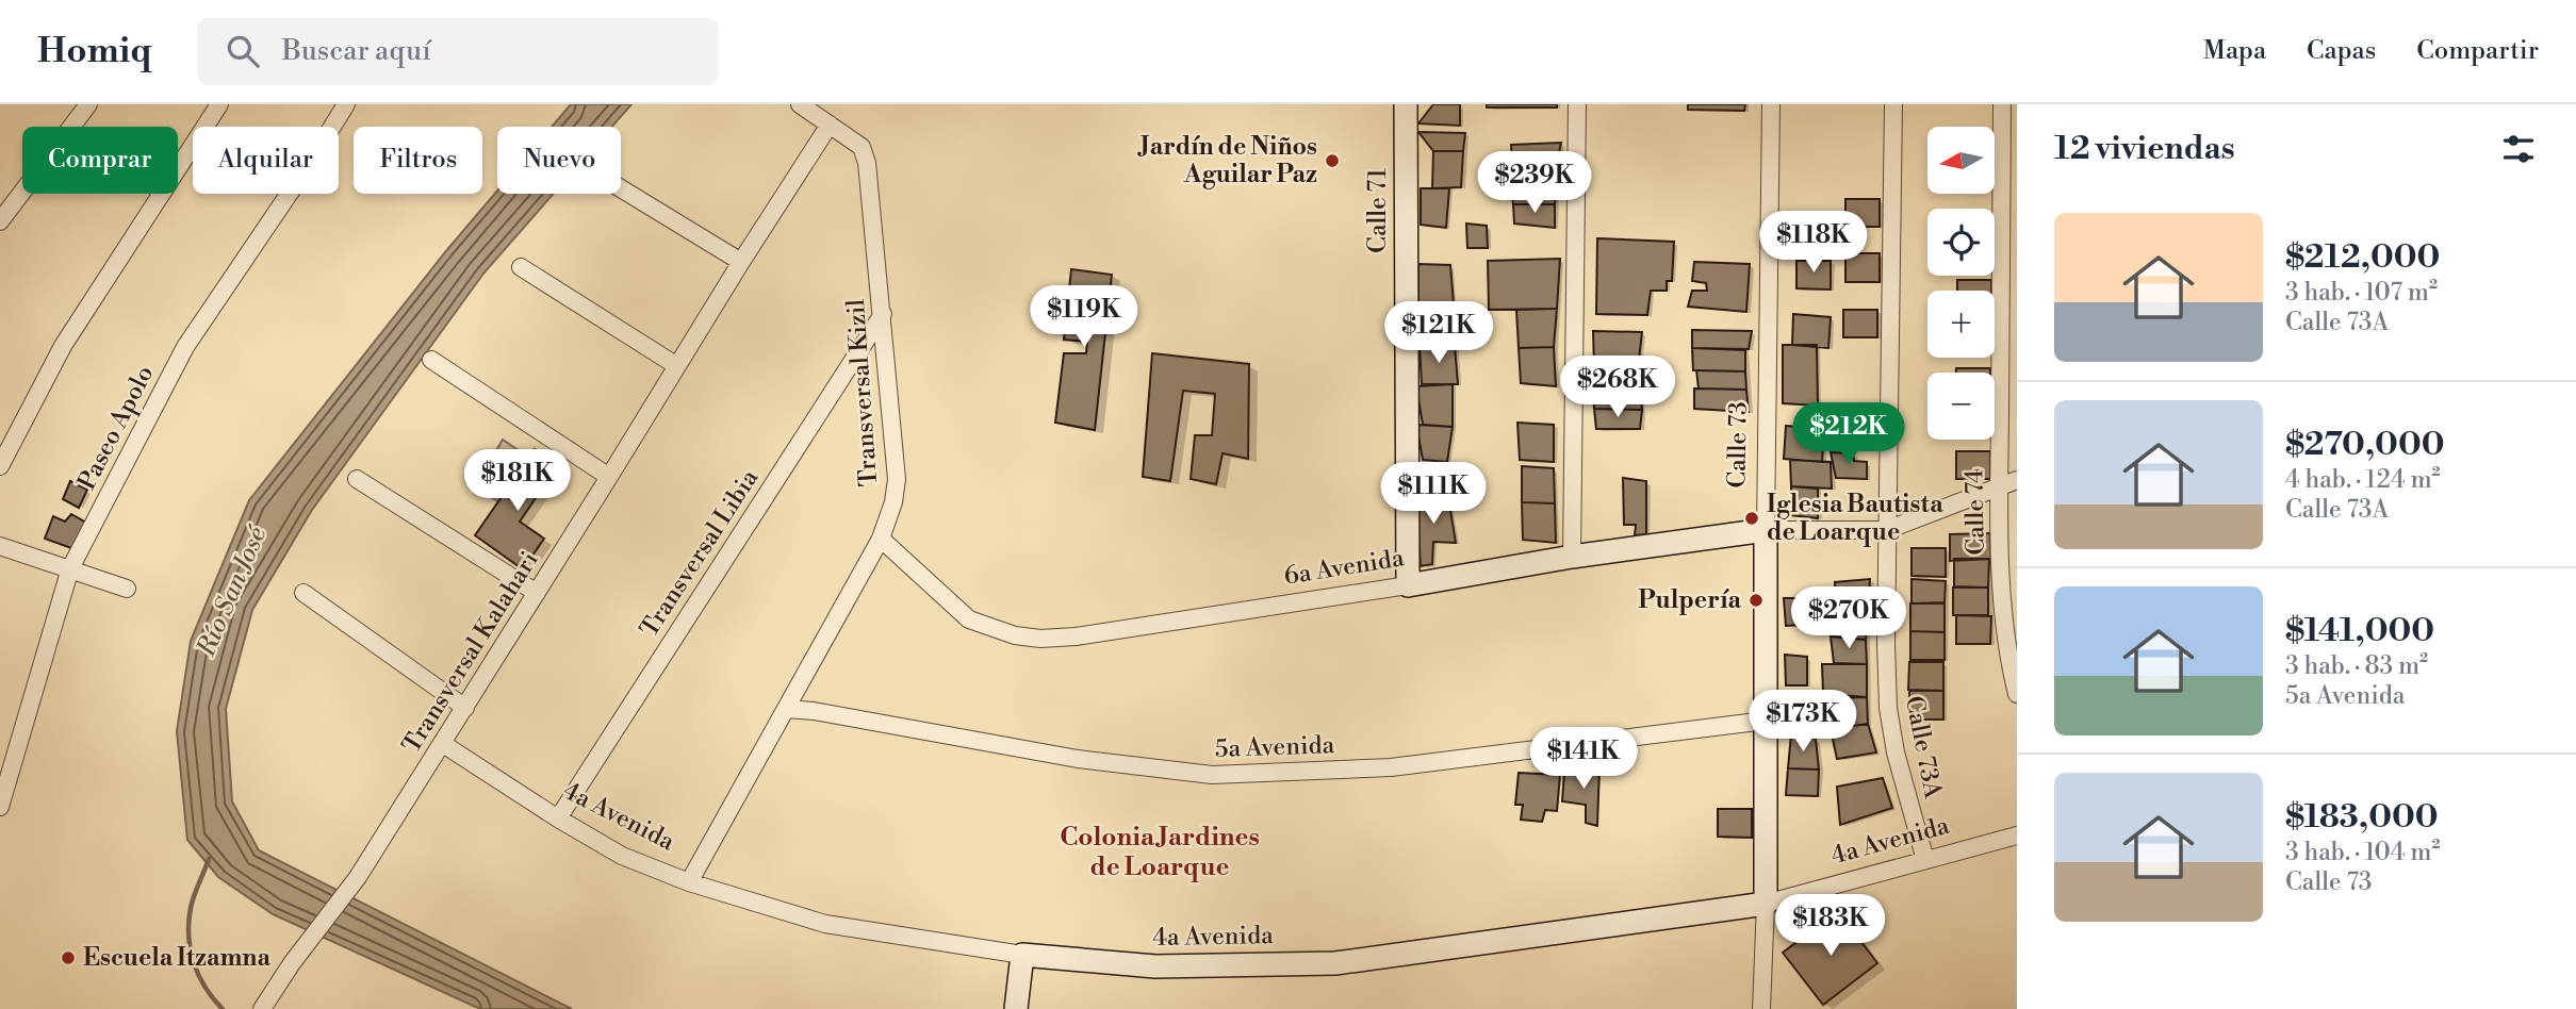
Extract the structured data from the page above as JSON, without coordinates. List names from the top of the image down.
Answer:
{
  "streets": {
    "street": [
      "Calle 71",
      "Transversal Kizil",
      "Paseo Apolo",
      "Calle 73",
      "Calle 74",
      "Transversal Libia",
      "6a Avenida",
      "Transversal Kalahari",
      "5a Avenida",
      "Calle 73A",
      "4a Avenida"
    ]
  },
  "crossings": [
    ["Calle 71", "6a Avenida"],
    ["Transversal Kizil", "Transversal Libia"],
    ["Transversal Kizil", "6a Avenida"],
    ["Transversal Kizil", "Transversal Kalahari"],
    ["Transversal Kizil", "5a Avenida"],
    ["Transversal Kizil", "4a Avenida"],
    ["Calle 73", "6a Avenida"],
    ["Calle 73", "5a Avenida"],
    ["Calle 73", "4a Avenida"],
    ["Calle 74", "6a Avenida"],
    ["Transversal Libia", "4a Avenida"],
    ["6a Avenida", "Calle 73A"],
    ["Transversal Kalahari", "4a Avenida"],
    ["Calle 73A", "4a Avenida"]
  ],
  "districts": ["Colonia Jardines de Loarque"],
  "water": ["Río San José"],
  "places": [
    "Jardín de Niños Aguilar Paz",
    "Iglesia Bautista de Loarque",
    "Pulpería",
    "Escuela Itzamna"
  ],
  "north": "left",
  "page": {
    "header": "Homiq",
    "search": "Buscar aquí",
    "nav": ["Mapa", "Capas", "Compartir"],
    "heading": "12 viviendas",
    "map_buttons": ["+", "−"],
    "chip": [
      "Comprar",
      "Alquilar",
      "Filtros",
      "Nuevo"
    ],
    "price": [
      "$239K",
      "$118K",
      "$119K",
      "$121K",
      "$268K",
      "$212K",
      "$181K",
      "$111K",
      "$270K",
      "$173K",
      "$141K",
      "$183K"
    ],
    "list": [
      {
        "name": "$212,000",
        "note": "3 hab. · 107 m² · Calle 73A"
      },
      {
        "name": "$270,000",
        "note": "4 hab. · 124 m² · Calle 73A"
      },
      {
        "name": "$141,000",
        "note": "3 hab. · 83 m² · 5a Avenida"
      },
      {
        "name": "$183,000",
        "note": "3 hab. · 104 m² · Calle 73"
      }
    ]
  }
}
